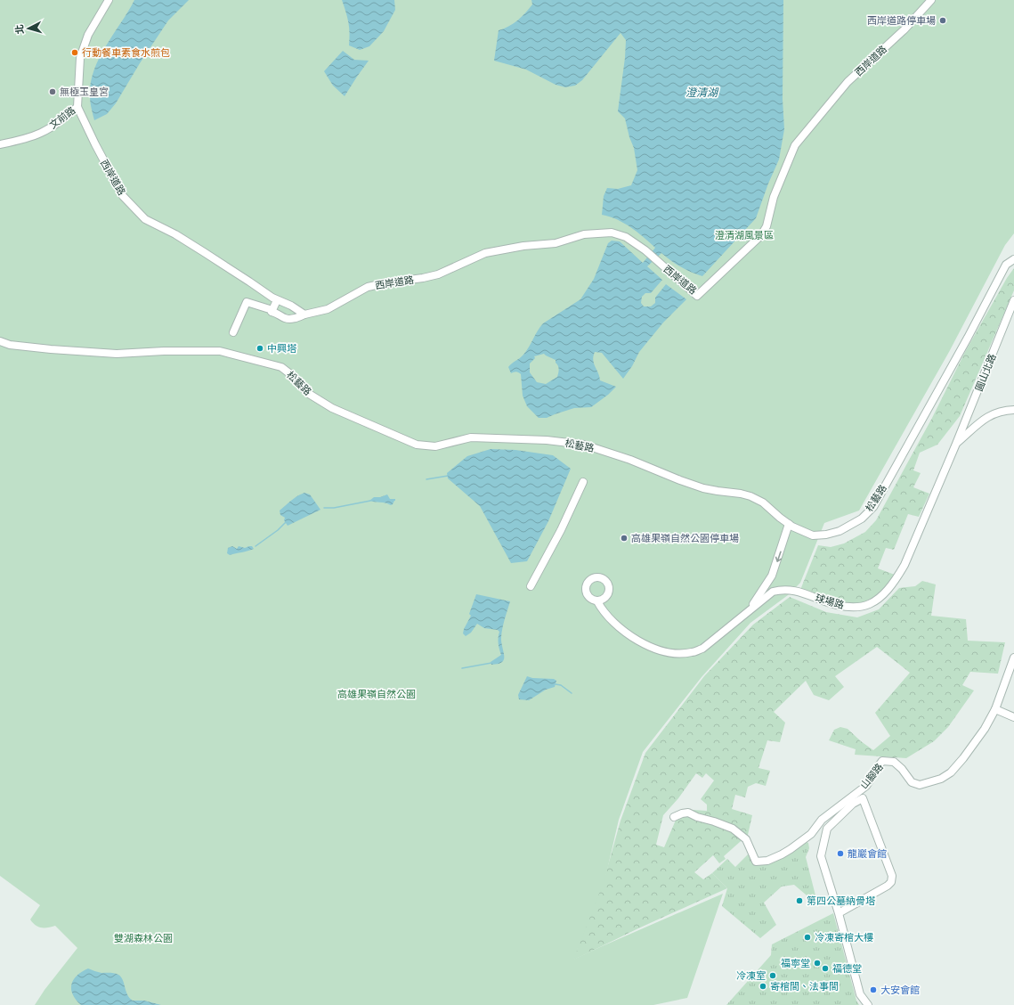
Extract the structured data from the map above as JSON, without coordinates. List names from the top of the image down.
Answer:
{
  "streets": {
    "street": [
      "西岸道路",
      "文前路",
      "圓山北路",
      "松藝路",
      "球場路",
      "山腳路"
    ]
  },
  "crossings": [
    ["西岸道路", "文前路"],
    ["圓山北路", "球場路"]
  ],
  "water": ["澄清湖"],
  "parks": ["澄清湖風景區", "高雄果嶺自然公園", "雙湖森林公園"],
  "places": [
    "西岸道路停車場",
    "行動餐車素食水煎包",
    "無極玉皇宮",
    "中興塔",
    "高雄果嶺自然公園停車場",
    "龍巖會館",
    "第四公墓納骨塔",
    "冷凍寄棺大樓",
    "福寧堂",
    "福德堂",
    "冷凍室",
    "寄棺間、法事間",
    "大安會館"
  ],
  "north": "left"
}
